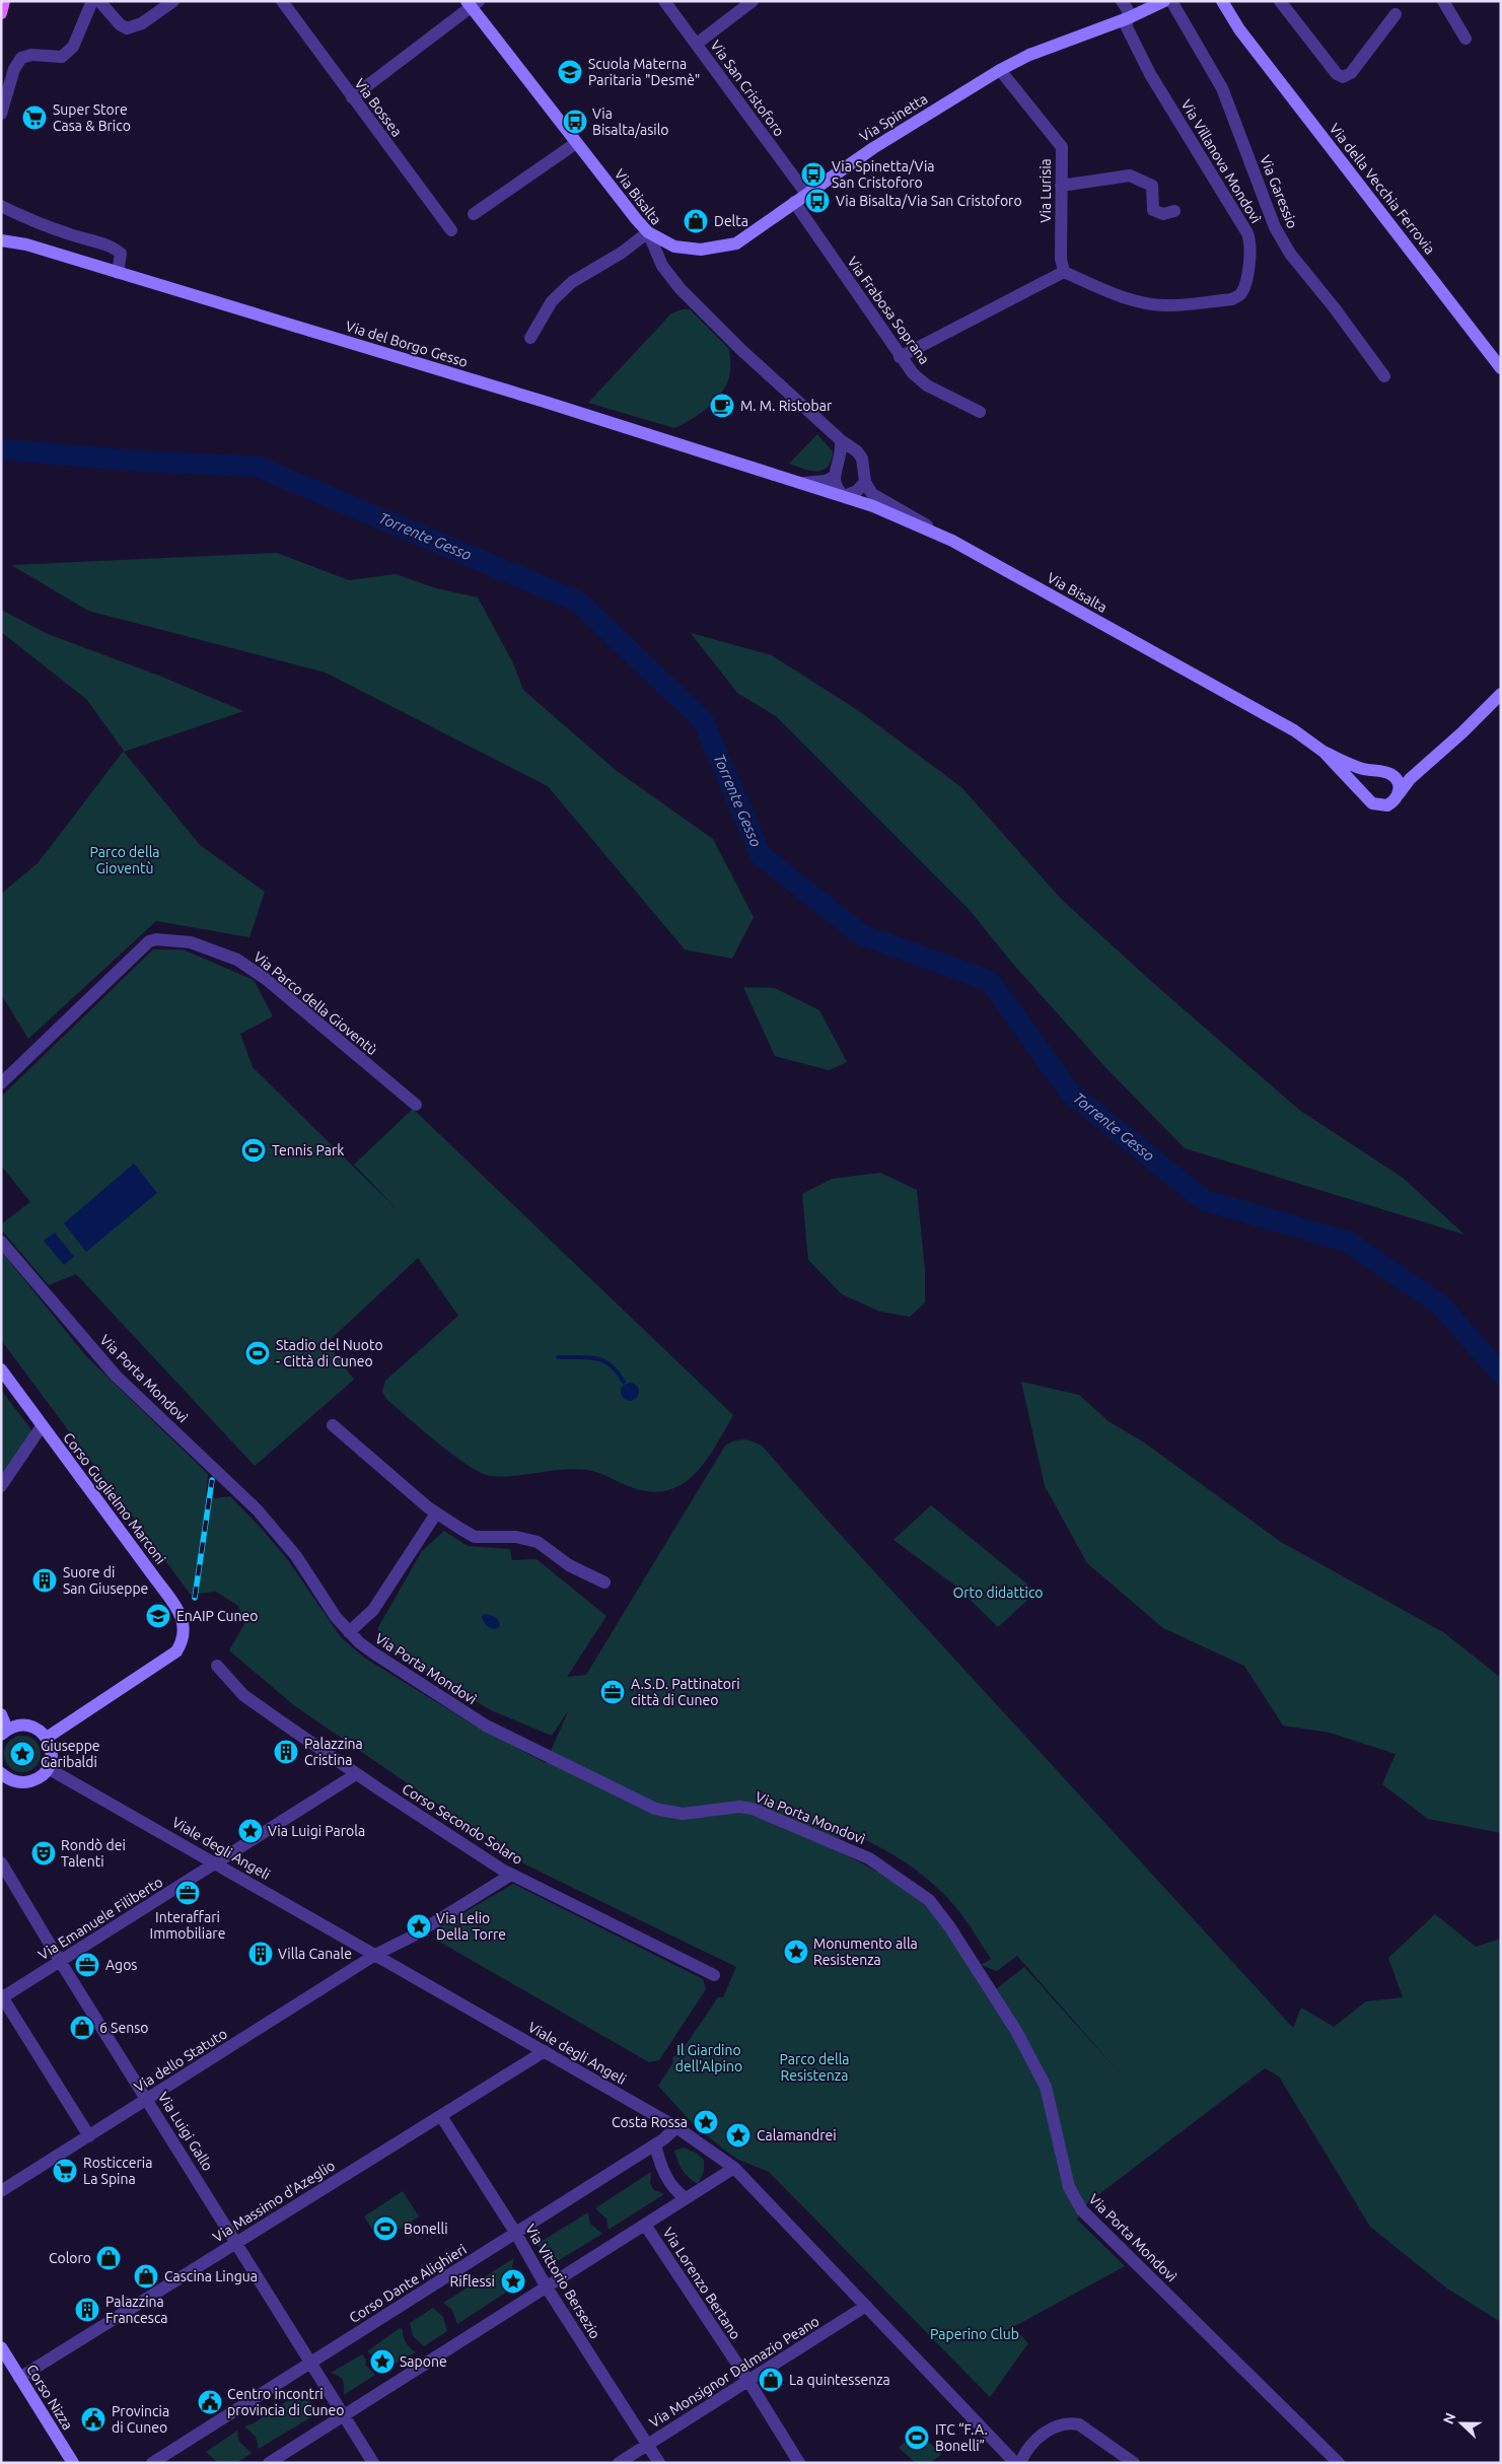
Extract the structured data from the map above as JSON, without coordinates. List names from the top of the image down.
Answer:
{
  "streets": {
    "street": [
      "Via San Cristoforo",
      "Via Bossea",
      "Via Spinetta",
      "Via Villanova Mondovì",
      "Via della Vecchia Ferrovia",
      "Via Lurisia",
      "Via Garessio",
      "Via Bisalta",
      "Via Frabosa Soprana",
      "Via del Borgo Gesso",
      "Via Parco della Gioventù",
      "Via Porta Mondovì",
      "Corso Guglielmo Marconi",
      "Corso Secondo Solaro",
      "Viale degli Angeli",
      "Via Emanuele Filiberto",
      "Via dello Statuto",
      "Via Luigi Gallo",
      "Via Massimo d'Azeglio",
      "Via Vittorio Bersezio",
      "Corso Dante Alighieri",
      "Via Lorenzo Bertano",
      "Via Monsignor Dalmazio Peano",
      "Corso Nizza"
    ]
  },
  "crossings": [
    ["Via San Cristoforo", "Via Spinetta"],
    ["Via Spinetta", "Via Villanova Mondovì"],
    ["Via Spinetta", "Via Lurisia"],
    ["Via Spinetta", "Via Bisalta"],
    ["Via Spinetta", "Via Frabosa Soprana"],
    ["Via Villanova Mondovì", "Via Lurisia"],
    ["Via Bisalta", "Via del Borgo Gesso"],
    ["Viale degli Angeli", "Via Emanuele Filiberto"],
    ["Viale degli Angeli", "Via dello Statuto"],
    ["Viale degli Angeli", "Via Massimo d'Azeglio"],
    ["Viale degli Angeli", "Corso Dante Alighieri"],
    ["Viale degli Angeli", "Via Monsignor Dalmazio Peano"],
    ["Via Emanuele Filiberto", "Via Luigi Gallo"],
    ["Via dello Statuto", "Via Luigi Gallo"],
    ["Via Luigi Gallo", "Via Massimo d'Azeglio"],
    ["Via Luigi Gallo", "Corso Dante Alighieri"],
    ["Via Massimo d'Azeglio", "Via Vittorio Bersezio"],
    ["Via Massimo d'Azeglio", "Corso Nizza"],
    ["Via Vittorio Bersezio", "Corso Dante Alighieri"],
    ["Via Vittorio Bersezio", "Via Monsignor Dalmazio Peano"],
    ["Via Lorenzo Bertano", "Via Monsignor Dalmazio Peano"]
  ],
  "water": ["Torrente Gesso"],
  "parks": [
    "Parco della Gioventù",
    "Orto didattico",
    "Il Giardino dell'Alpino",
    "Parco della Resistenza",
    "Paperino Club"
  ],
  "places": {
    "school or university": ["Scuola Materna Paritaria \"Desmè\"", "EnAIP Cuneo"],
    "supermarket": ["Super Store Casa & Brico", "Rosticceria La Spina"],
    "bus stop": ["Via Bisalta/asilo", "Via Spinetta/Via San Cristoforo", "Via Bisalta/Via San Cristoforo"],
    "shop": [
      "Delta",
      "6 Senso",
      "Coloro",
      "Cascina Lingua",
      "La quintessenza"
    ],
    "cafe": ["M. M. Ristobar"],
    "sports": [
      "Tennis Park",
      "Stadio del Nuoto - Città di Cuneo",
      "Bonelli",
      "ITC “F.A. Bonelli”"
    ],
    "building": [
      "Suore di San Giuseppe",
      "Palazzina Cristina",
      "Villa Canale",
      "Palazzina Francesca"
    ],
    "office": ["A.S.D. Pattinatori città di Cuneo", "Interaffari Immobiliare", "Agos"],
    "place": [
      "Giuseppe Garibaldi",
      "Via Luigi Parola",
      "Via Lelio Della Torre",
      "Monumento alla Resistenza",
      "Costa Rossa",
      "Calamandrei",
      "Riflessi",
      "Sapone"
    ],
    "theatre": ["Rondò dei Talenti"],
    "public building": ["Centro incontri provincia di Cuneo", "Provincia di Cuneo"]
  },
  "north": "left"
}
